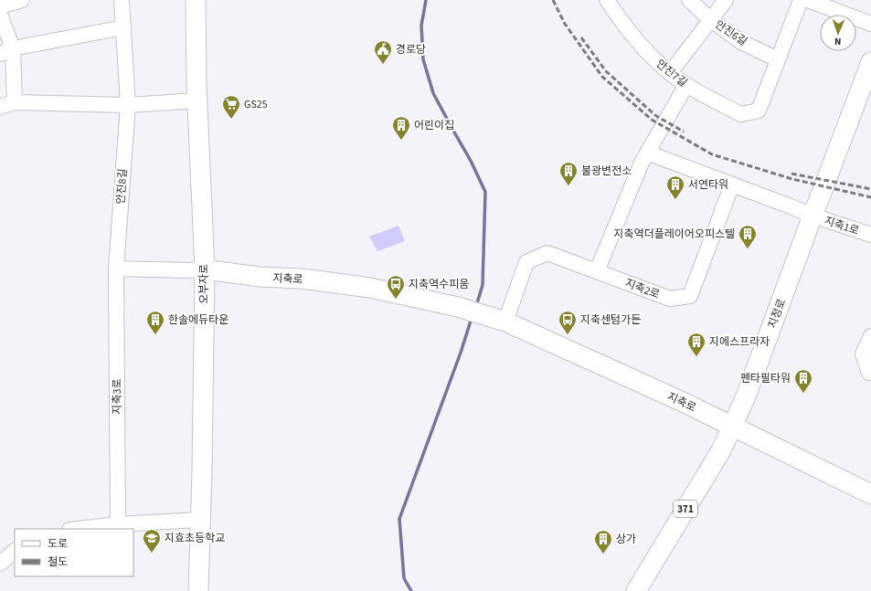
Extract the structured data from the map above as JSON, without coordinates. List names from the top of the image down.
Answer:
{
  "streets": {
    "main road": [
      "지축로",
      "오부자로",
      "지정로",
      "371"
    ],
    "street": [
      "안진6길",
      "안진7길",
      "안진8길",
      "지축1로",
      "지축2로",
      "지축3로"
    ]
  },
  "crossings": [
    ["안진6길", "안진7길"],
    ["안진8길", "지축로"],
    ["안진8길", "지축3로"],
    ["지축1로", "지정로"],
    ["지축로", "오부자로"],
    ["지축로", "지축2로"],
    ["지축로", "지정로"],
    ["지축로", "지축3로"]
  ],
  "places": {
    "public building": ["경로당"],
    "supermarket": ["GS25"],
    "building": [
      "어린이집",
      "불광변전소",
      "서연타워",
      "지축역더플레이어오피스텔",
      "한솔에듀타운",
      "지에스프라자",
      "펜타필타워",
      "상가"
    ],
    "bus stop": ["지축역수피움", "지축센텀가든"],
    "school or university": ["지효초등학교"]
  },
  "legend": ["도로", "철도"],
  "north": "bottom"
}
